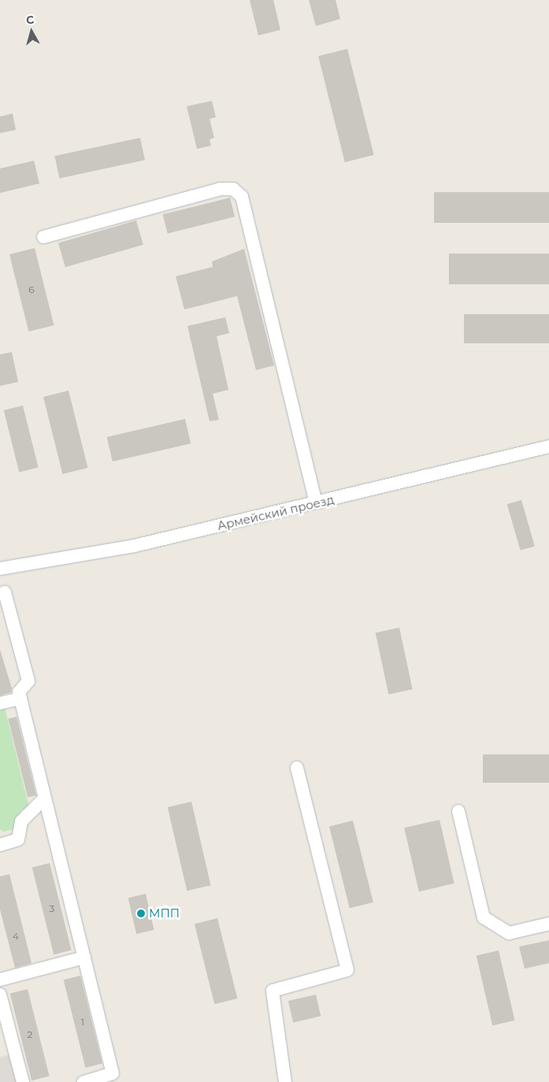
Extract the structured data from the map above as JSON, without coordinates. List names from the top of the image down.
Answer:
{
  "streets": {
    "street": ["Армейский проезд"]
  },
  "places": ["МПП"],
  "house_numbers": [
    "6",
    "3",
    "4",
    "1",
    "2"
  ],
  "north": "top"
}
